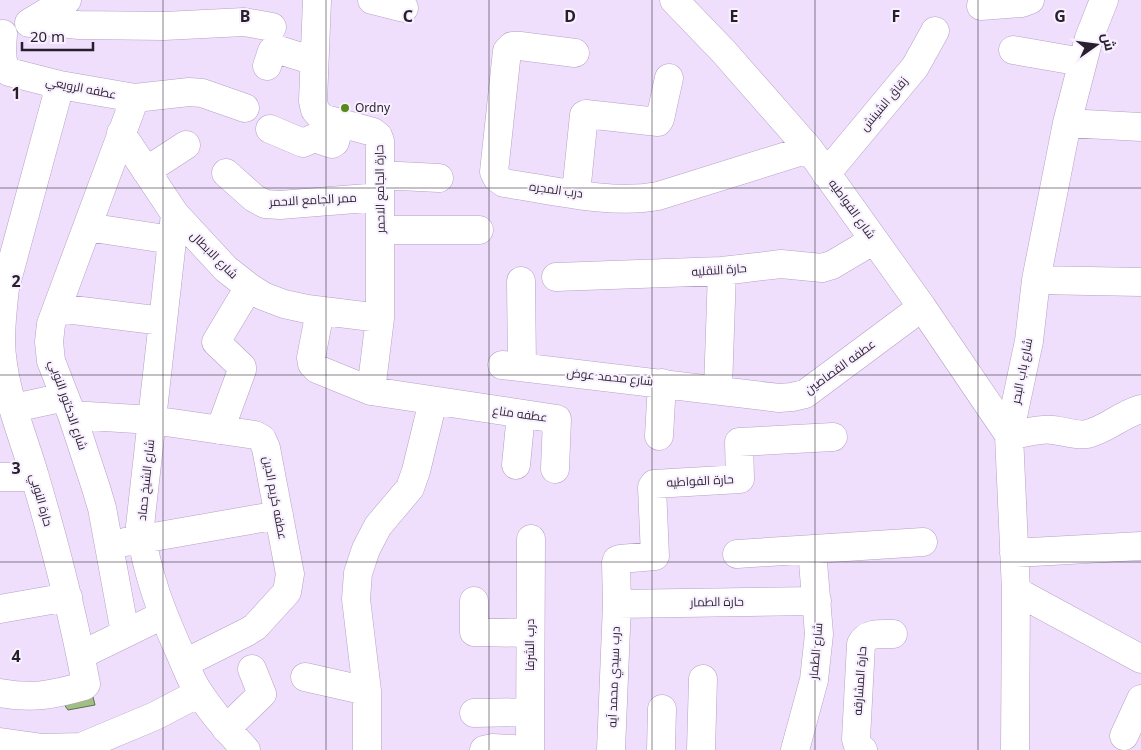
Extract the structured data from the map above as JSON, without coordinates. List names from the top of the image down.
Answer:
{
  "streets": {
    "street": [
      "عطفه الرويعي",
      "زقاق الشينش",
      "حارة الجامع الاحمر",
      "درب المجره",
      "ممر الجامع الاحمر",
      "شارع الفواطيه",
      "شارع الابطال",
      "حارة النقليه",
      "عطفه القصاصين",
      "شارع باب البحر",
      "شارع محمد عوض",
      "شارع الدكتور النوبي",
      "عطفه مناع",
      "شارع الشيخ حماد",
      "حارة الفواطيه",
      "عطفه كريم الدين",
      "حارة النوبي",
      "حارة الطمار",
      "درب الشرفا",
      "شارع الطمار",
      "درب سيدي محمد آيه",
      "حارة المشارقه"
    ]
  },
  "crossings": [
    ["عطفه الرويعي", "شارع الدكتور النوبي"],
    ["عطفه الرويعي", "حارة النوبي"],
    ["زقاق الشينش", "شارع الفواطيه"],
    ["حارة الجامع الاحمر", "ممر الجامع الاحمر"],
    ["حارة الجامع الاحمر", "شارع الابطال"],
    ["حارة الجامع الاحمر", "عطفه مناع"],
    ["درب المجره", "شارع الفواطيه"],
    ["شارع الفواطيه", "حارة النقليه"],
    ["شارع الفواطيه", "عطفه القصاصين"],
    ["شارع الفواطيه", "شارع باب البحر"],
    ["شارع الابطال", "شارع الدكتور النوبي"],
    ["شارع الابطال", "عطفه مناع"],
    ["شارع الابطال", "شارع الشيخ حماد"],
    ["عطفه القصاصين", "شارع محمد عوض"],
    ["شارع الدكتور النوبي", "عطفه كريم الدين"],
    ["شارع الشيخ حماد", "عطفه كريم الدين"],
    ["حارة الفواطيه", "حارة الطمار"],
    ["حارة الفواطيه", "درب سيدي محمد آيه"],
    ["عطفه كريم الدين", "حارة النوبي"],
    ["حارة الطمار", "شارع الطمار"],
    ["حارة الطمار", "درب سيدي محمد آيه"]
  ],
  "places": ["Ordny"],
  "scale_bar": "20 m",
  "north": "right",
  "grid": {
    "columns": [
      "B",
      "C",
      "D",
      "E",
      "F",
      "G"
    ],
    "rows": [
      "1",
      "2",
      "3",
      "4"
    ]
  }
}
